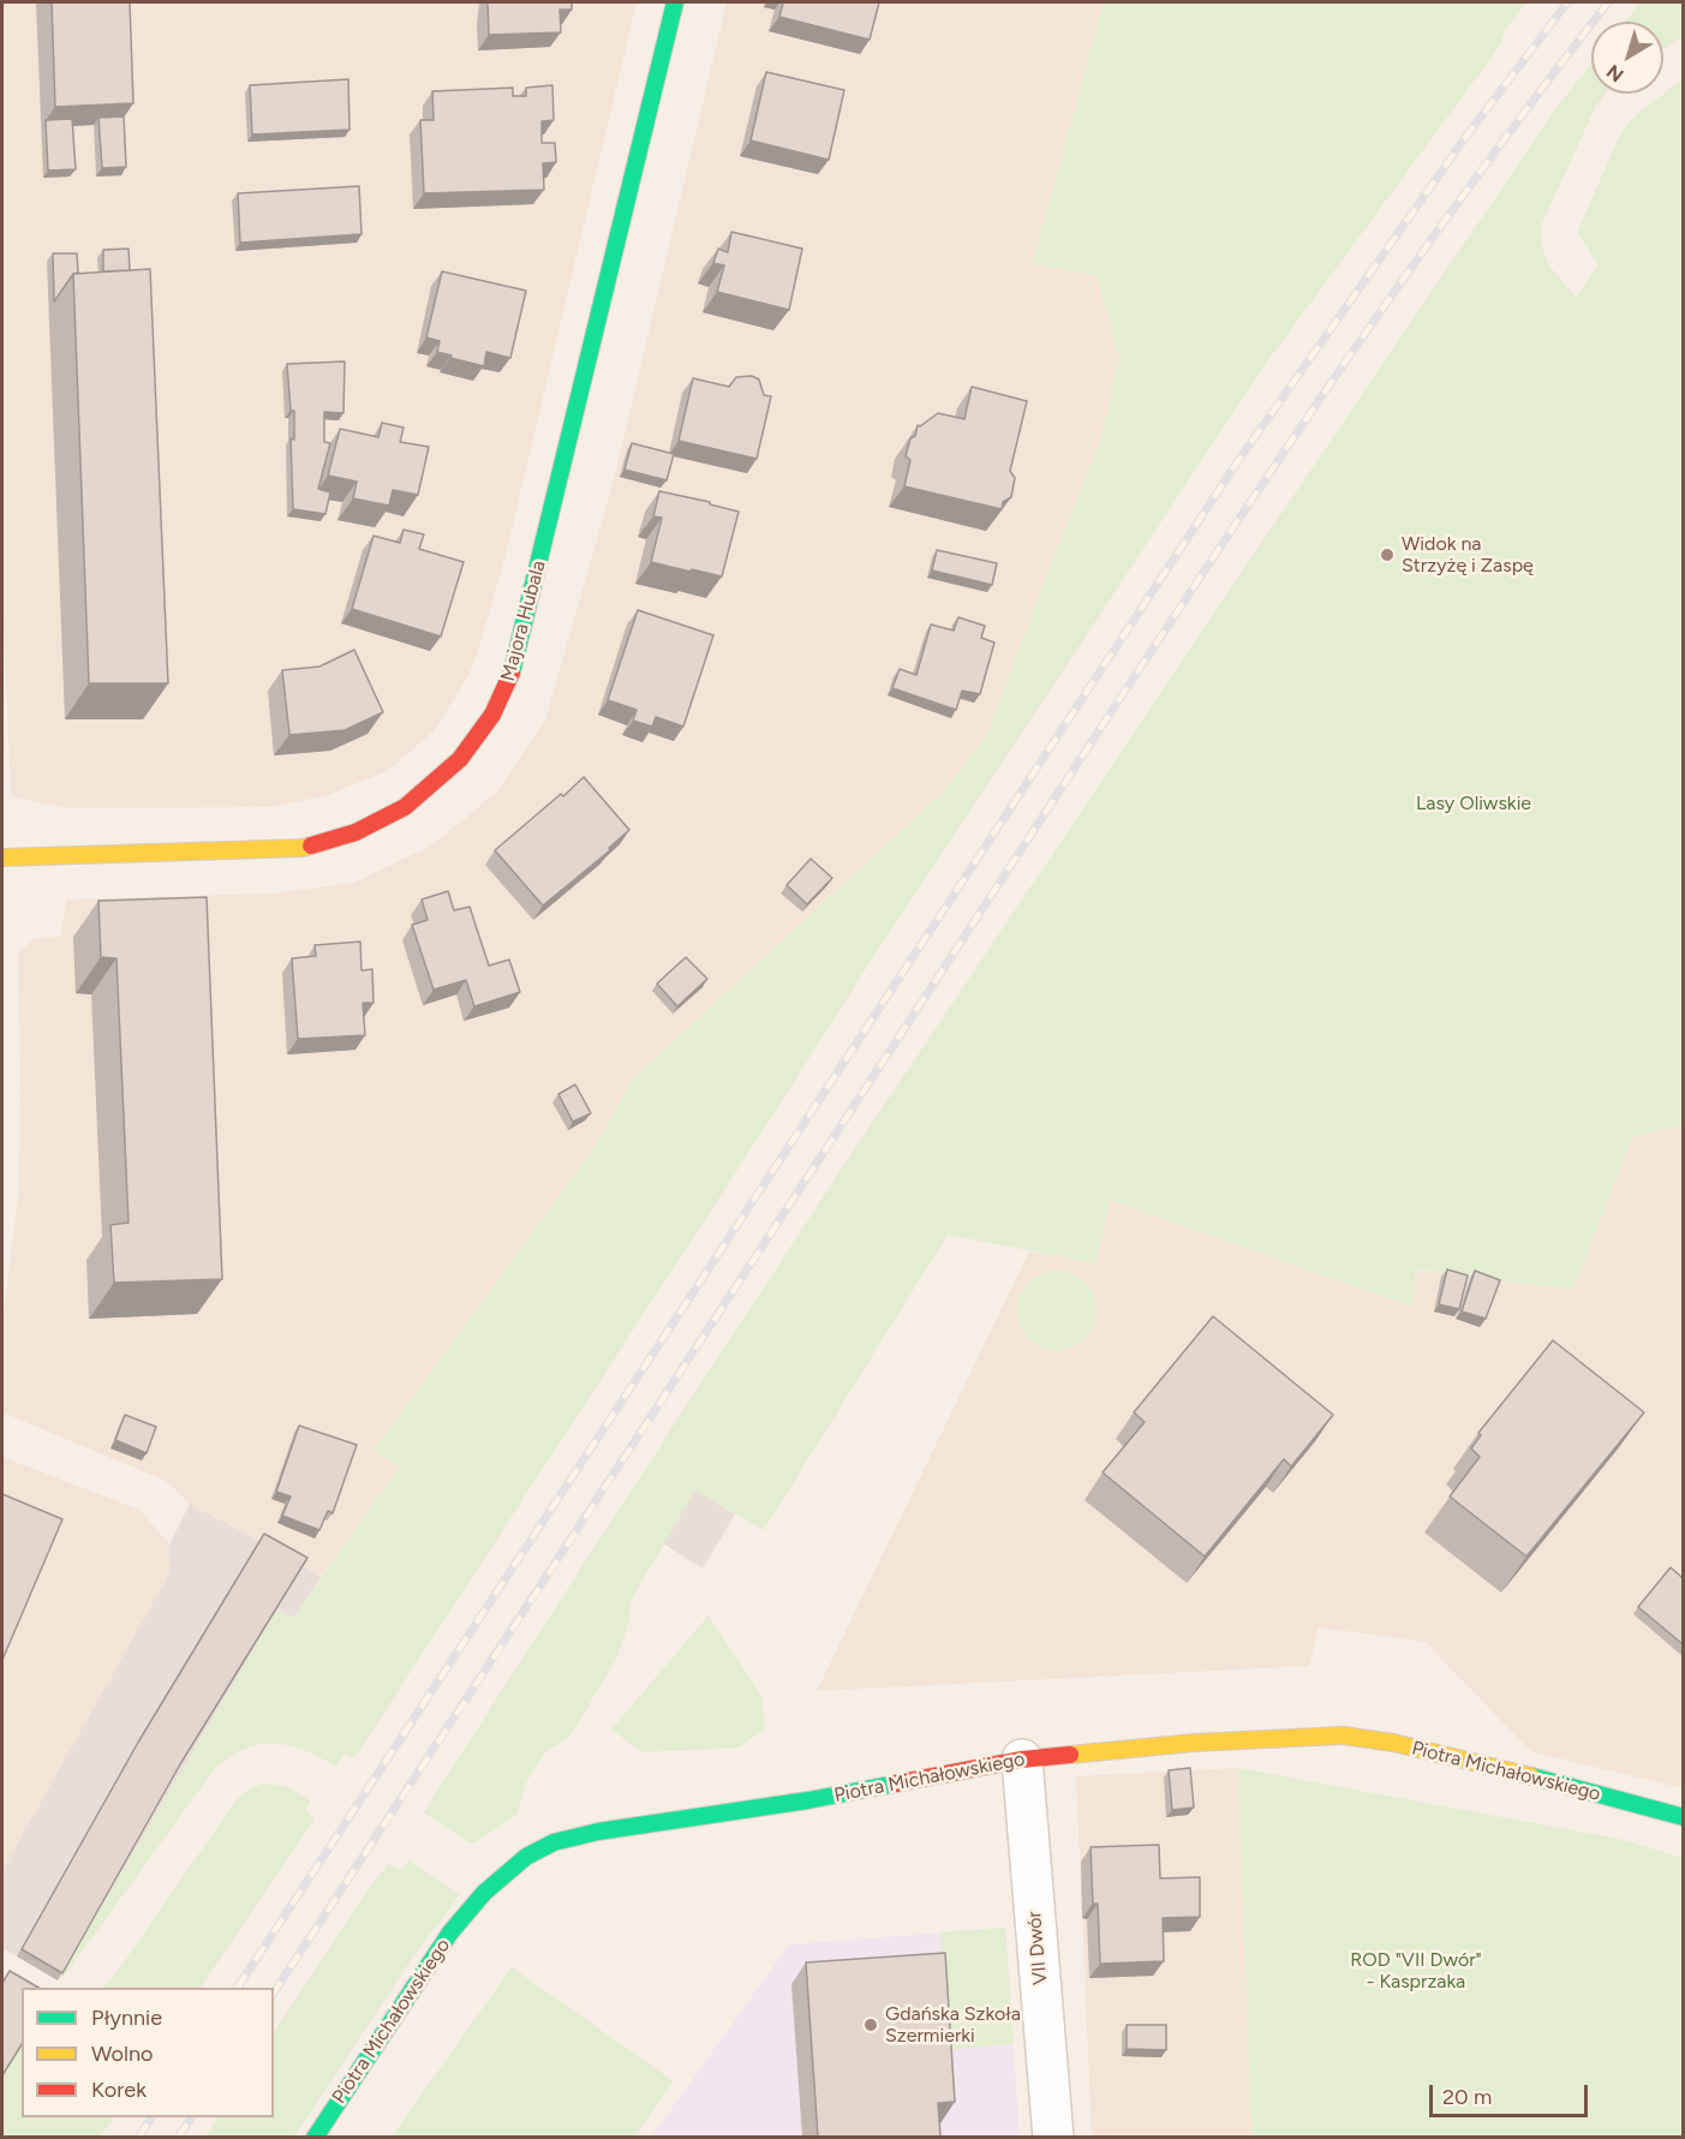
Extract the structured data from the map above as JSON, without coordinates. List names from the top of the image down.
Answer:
{
  "streets": {
    "street": ["Majora Hubala", "Piotra Michałowskiego", "VII Dwór"]
  },
  "crossings": [
    ["Piotra Michałowskiego", "VII Dwór"]
  ],
  "parks": ["Lasy Oliwskie", "ROD \"VII Dwór\" - Kasprzaka"],
  "places": ["Widok na Strzyżę i Zaspę", "Gdańska Szkoła Szermierki"],
  "legend": ["Płynnie", "Wolno", "Korek"],
  "scale_bar": "20 m",
  "north": "bottom left"
}
